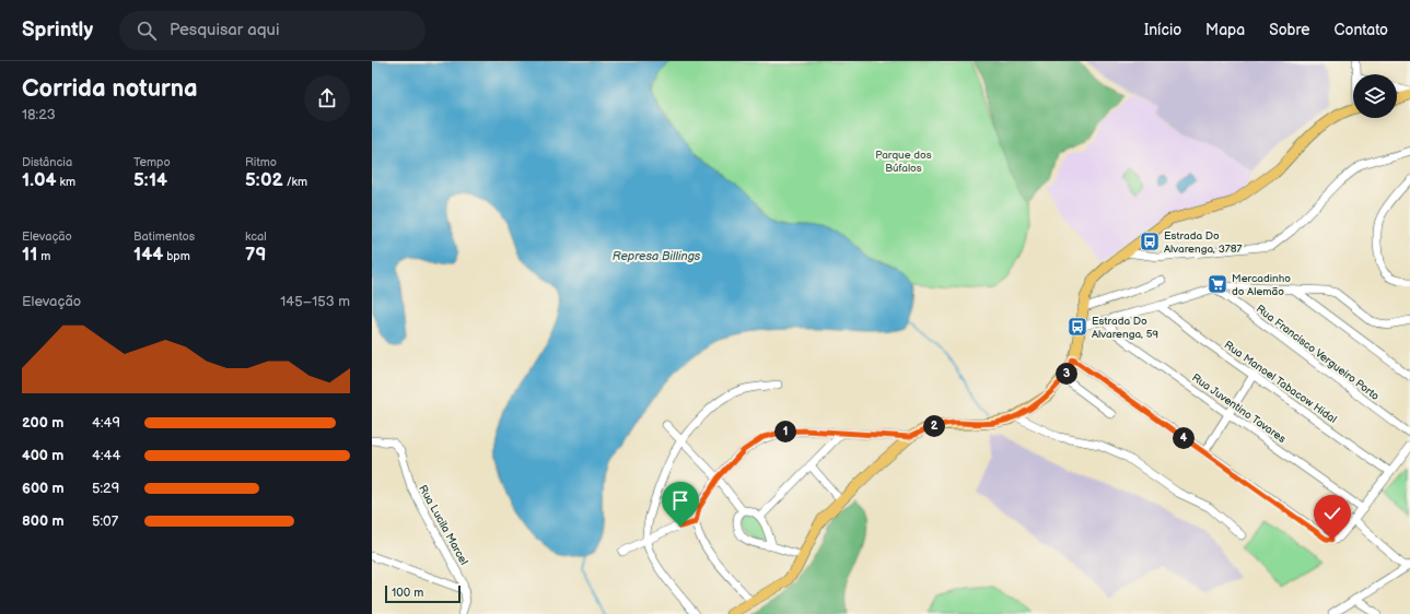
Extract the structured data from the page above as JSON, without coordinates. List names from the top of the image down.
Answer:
{
  "streets": {
    "street": [
      "Rua Francisco Vergueiro Porto",
      "Rua Manoel Tabacow Hidal",
      "Rua Juventino Tavares",
      "Rua Lucila Marcel"
    ]
  },
  "water": ["Represa Billings"],
  "parks": ["Parque dos Búfalos"],
  "places": {
    "bus stop": ["Estrada Do Alvarenga, 3787", "Estrada Do Alvarenga, 59"],
    "supermarket": ["Mercadinho do Alemão"]
  },
  "scale_bar": "100 m",
  "page": {
    "header": "Sprintly",
    "search": "Pesquisar aqui",
    "nav": [
      "Início",
      "Mapa",
      "Sobre",
      "Contato"
    ],
    "heading": ["Corrida noturna", "18:23"],
    "stats": [
      ["Distância", "1.04 km"],
      ["Tempo", "5:14"],
      ["Ritmo", "5:02 /km"],
      ["Elevação", "11 m"],
      ["Batimentos", "144 bpm"],
      ["kcal", "79"]
    ],
    "chart": ["Elevação", "145–153 m"],
    "pins": [
      "3",
      "2",
      "1",
      "4"
    ],
    "list": [
      {
        "name": "200 m",
        "note": "4:49"
      },
      {
        "name": "400 m",
        "note": "4:44"
      },
      {
        "name": "600 m",
        "note": "5:29"
      },
      {
        "name": "800 m",
        "note": "5:07"
      }
    ],
    "scale": "100 m"
  }
}
